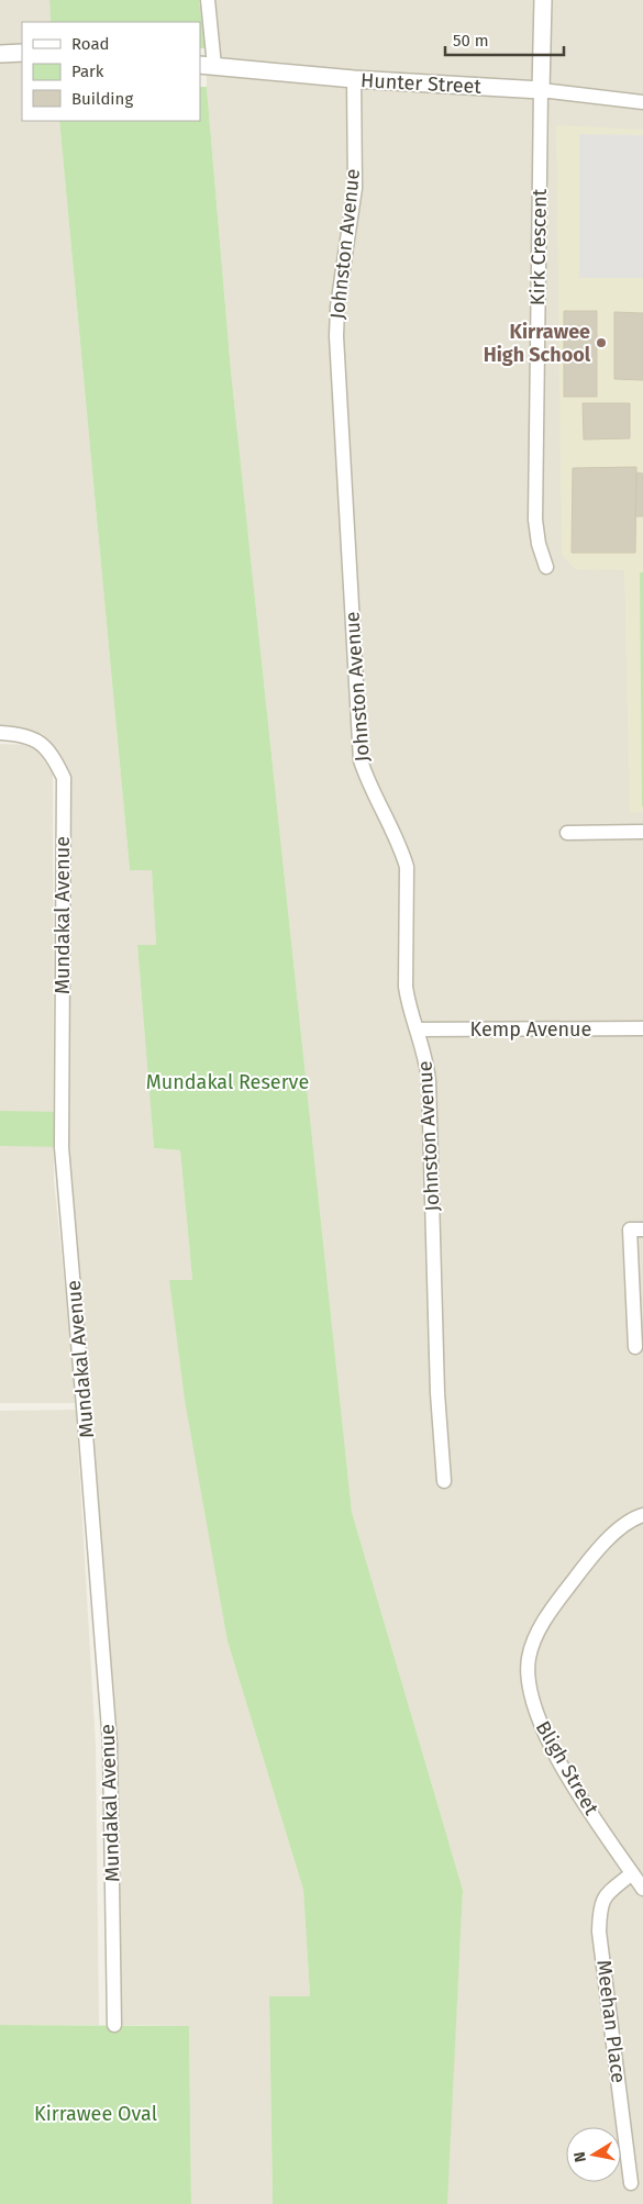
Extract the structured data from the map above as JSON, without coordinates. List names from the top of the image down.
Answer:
{
  "streets": {
    "street": [
      "Hunter Street",
      "Johnston Avenue",
      "Kirk Crescent",
      "Mundakal Avenue",
      "Kemp Avenue",
      "Bligh Street",
      "Meehan Place"
    ]
  },
  "crossings": [
    ["Hunter Street", "Johnston Avenue"],
    ["Hunter Street", "Kirk Crescent"],
    ["Johnston Avenue", "Kemp Avenue"],
    ["Bligh Street", "Meehan Place"]
  ],
  "parks": ["Mundakal Reserve", "Kirrawee Oval"],
  "places": ["Kirrawee High School"],
  "legend": ["Road", "Park", "Building"],
  "scale_bar": "50 m",
  "north": "left"
}
